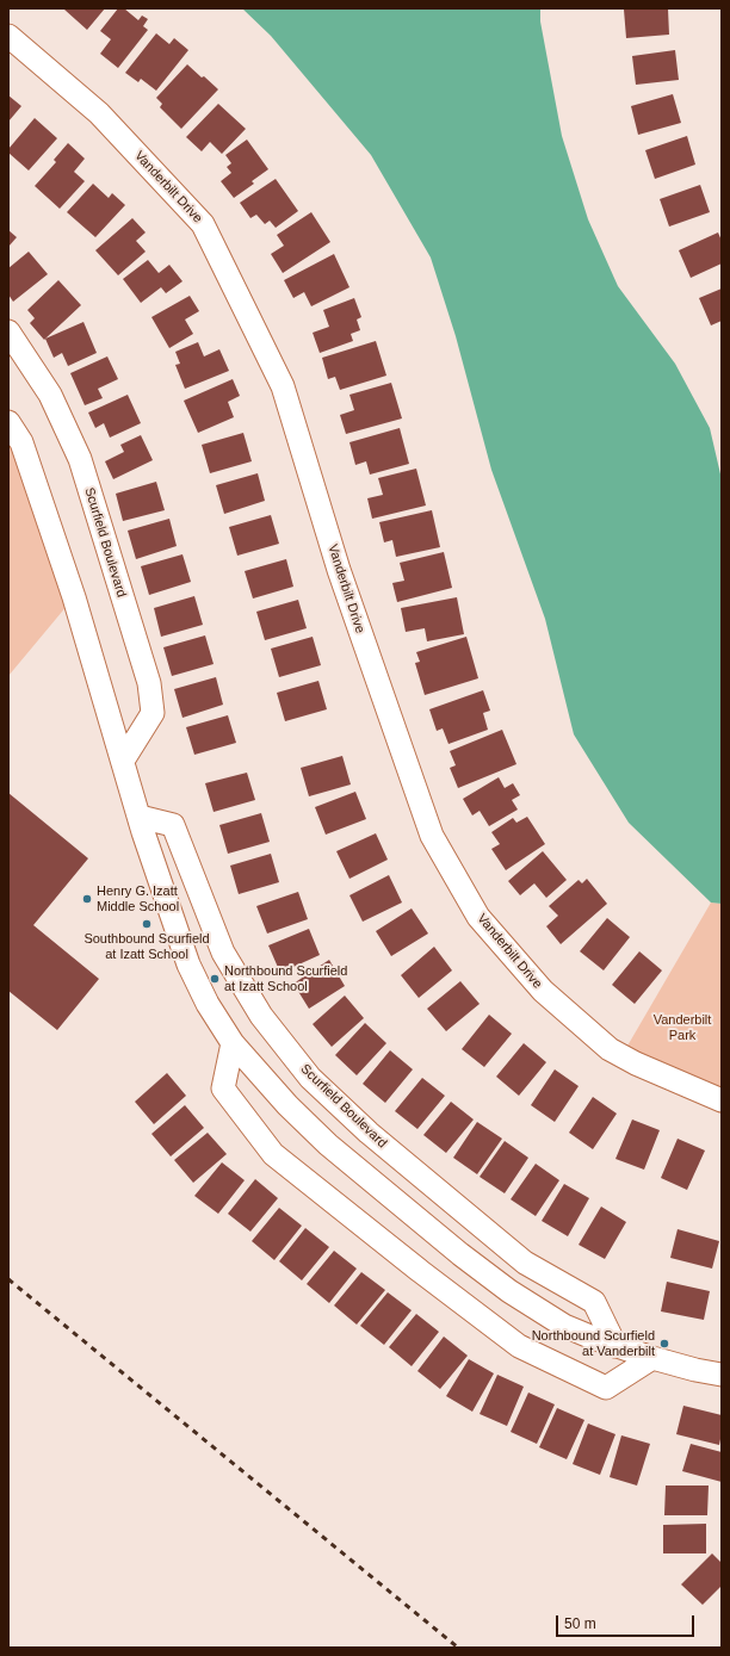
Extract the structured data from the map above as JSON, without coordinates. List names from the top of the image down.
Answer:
{
  "streets": {
    "street": ["Vanderbilt Drive", "Scurfield Boulevard"]
  },
  "parks": ["Vanderbilt Park"],
  "places": [
    "Henry G. Izatt Middle School",
    "Southbound Scurfield at Izatt School",
    "Northbound Scurfield at Izatt School",
    "Northbound Scurfield at Vanderbilt"
  ],
  "scale_bar": "50 m"
}
